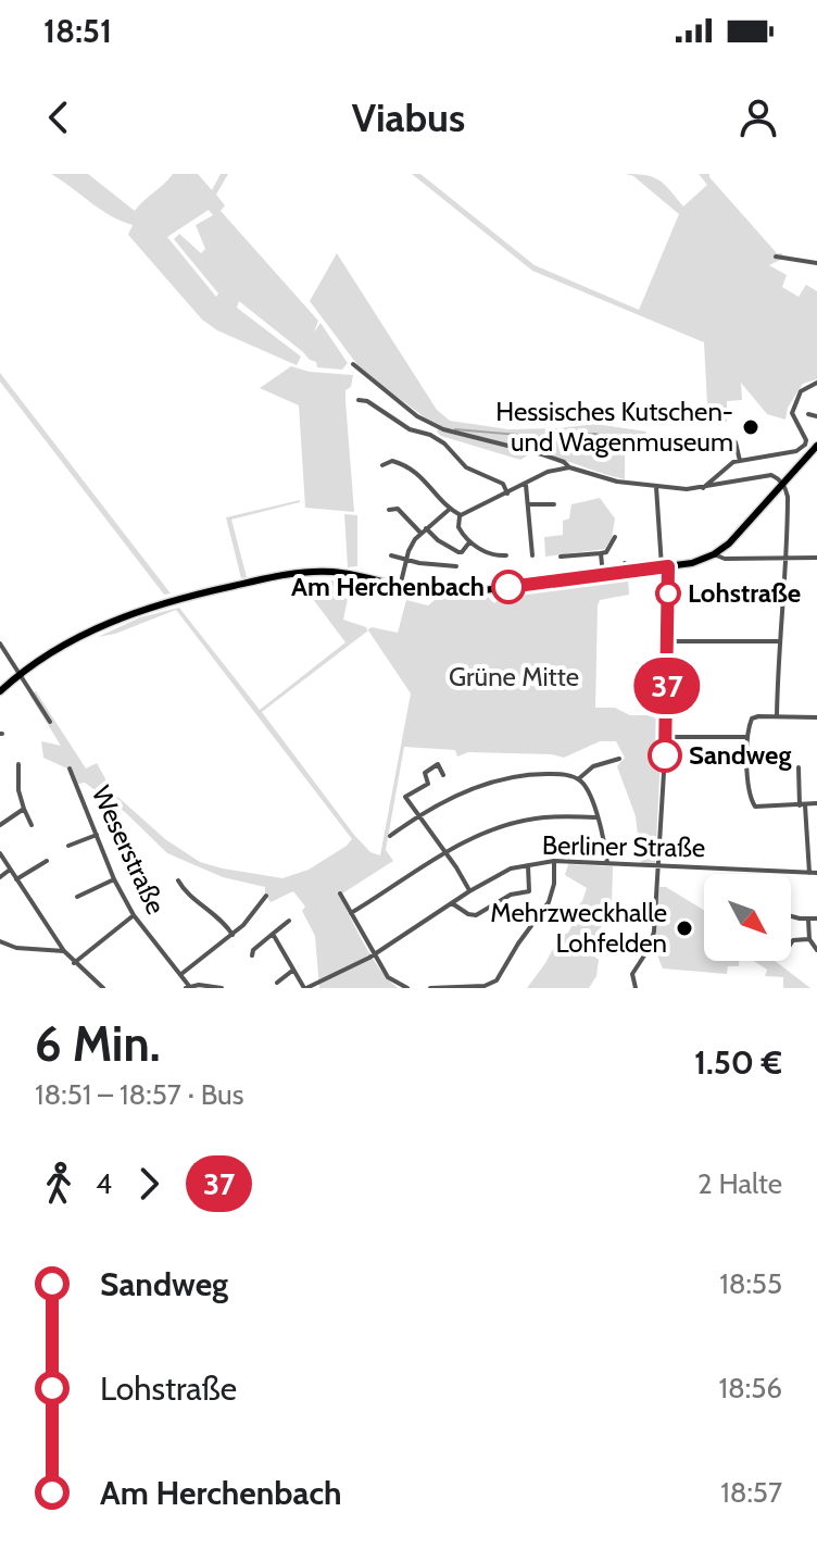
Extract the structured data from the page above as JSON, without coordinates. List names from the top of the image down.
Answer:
{
  "streets": {
    "street": ["Berliner Straße", "Weserstraße"]
  },
  "parks": ["Grüne Mitte"],
  "places": [
    "Hessisches Kutschen- und Wagenmuseum",
    "Am Herchenbach",
    "Lohstraße",
    "Sandweg",
    "Mehrzweckhalle Lohfelden"
  ],
  "lines": ["bus line 37"],
  "north": "bottom right",
  "page": {
    "status": "18:51",
    "header": "Viabus",
    "on_map": "37",
    "heading": ["6 Min.", "18:51 – 18:57 · Bus", "1.50 €"],
    "legs": ["4", "37", "2 Halte"],
    "list": [
      {
        "name": "Sandweg",
        "value": "18:55"
      },
      {
        "name": "Lohstraße",
        "value": "18:56"
      },
      {
        "name": "Am Herchenbach",
        "value": "18:57"
      }
    ]
  }
}
